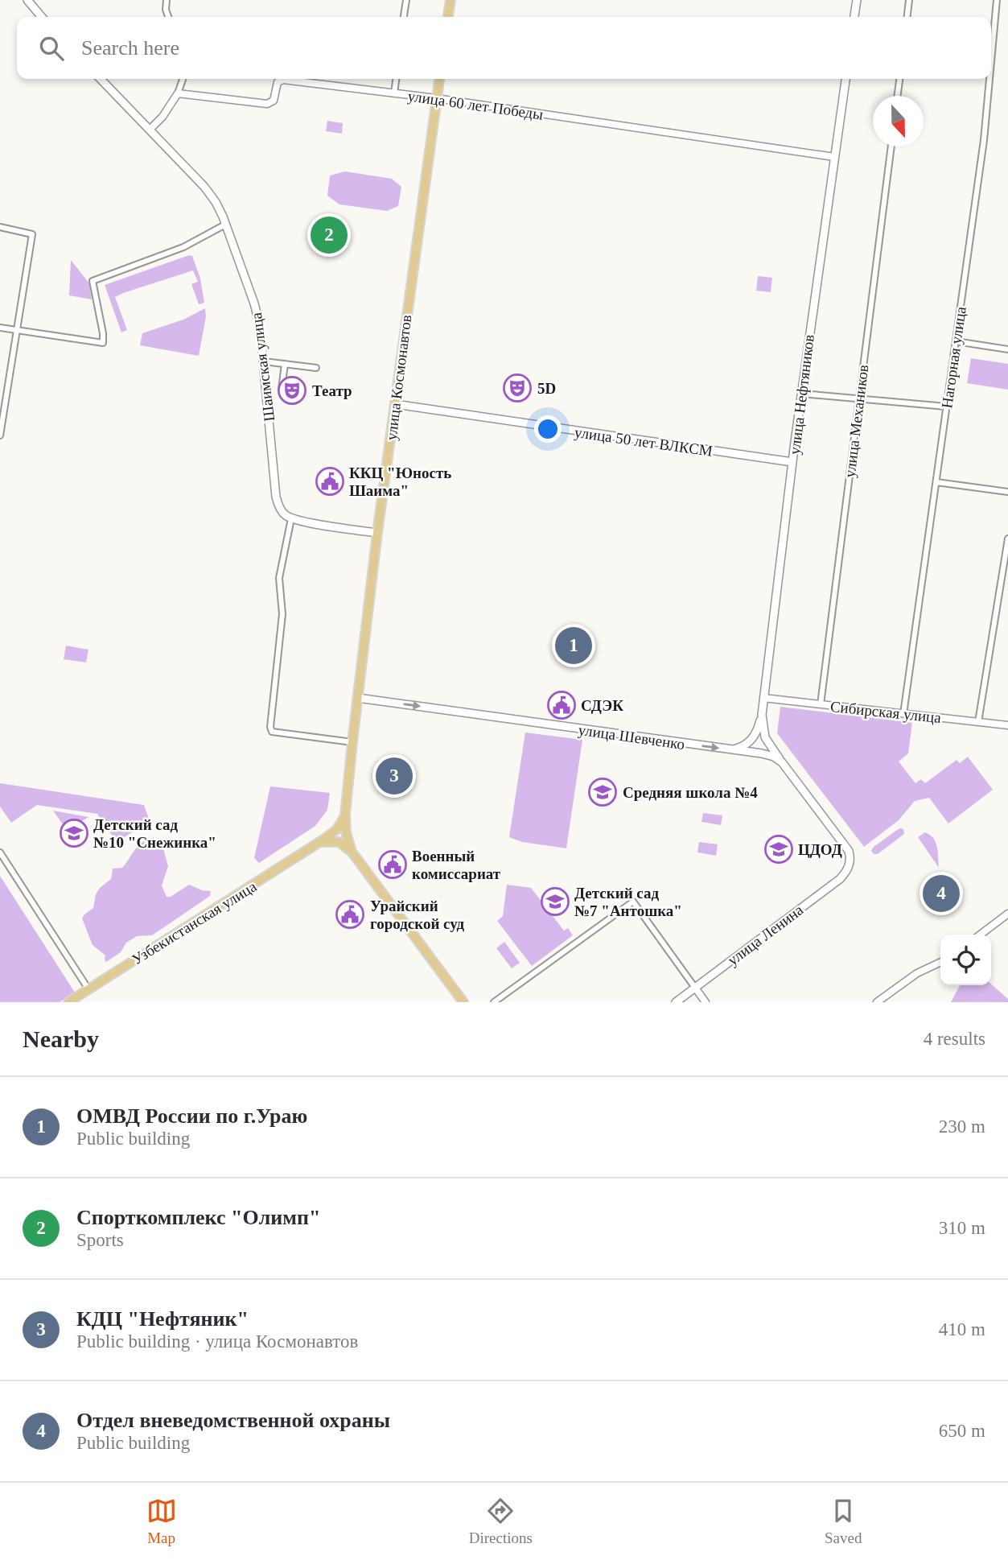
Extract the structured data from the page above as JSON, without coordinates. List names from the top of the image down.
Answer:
{
  "streets": {
    "main road": [
      "Шаимская улица",
      "улица Космонавтов",
      "улица Нефтяников",
      "улица 50 лет ВЛКСМ",
      "улица Шевченко",
      "Узбекистанская улица",
      "улица Ленина"
    ],
    "street": [
      "улица 60 лет Победы",
      "Нагорная улица",
      "улица Механиков",
      "Сибирская улица"
    ]
  },
  "crossings": [
    ["улица 60 лет Победы", "улица Космонавтов"],
    ["улица 60 лет Победы", "улица Нефтяников"],
    ["Нагорная улица", "Сибирская улица"],
    ["улица Космонавтов", "улица 50 лет ВЛКСМ"],
    ["улица Космонавтов", "улица Шевченко"],
    ["улица Космонавтов", "Узбекистанская улица"],
    ["улица Нефтяников", "улица 50 лет ВЛКСМ"],
    ["улица Нефтяников", "Сибирская улица"],
    ["улица Нефтяников", "улица Шевченко"],
    ["улица Нефтяников", "улица Ленина"],
    ["улица Механиков", "Сибирская улица"],
    ["улица Шевченко", "улица Ленина"]
  ],
  "one_way": ["улица Шевченко"],
  "places": {
    "theatre": ["5D", "Театр"],
    "public building": [
      "ККЦ \"Юность Шаима\"",
      "СДЭК",
      "Военный комиссариат",
      "Урайский городской суд"
    ],
    "school or university": [
      "Средняя школа №4",
      "Детский сад №10 \"Снежинка\"",
      "ЦДОД",
      "Детский сад №7 \"Антошка\""
    ]
  },
  "north": "bottom",
  "page": {
    "search": "Search here",
    "pins": [
      "2",
      "1",
      "3",
      "4"
    ],
    "heading": ["Nearby", "4 results"],
    "list": [
      {
        "mark": "1",
        "name": "ОМВД России по г.Ураю",
        "note": "Public building",
        "value": "230 m"
      },
      {
        "mark": "2",
        "name": "Спорткомплекс \"Олимп\"",
        "note": "Sports",
        "value": "310 m"
      },
      {
        "mark": "3",
        "name": "КДЦ \"Нефтяник\"",
        "note": "Public building · улица Космонавтов",
        "value": "410 m"
      },
      {
        "mark": "4",
        "name": "Отдел вневедомственной охраны",
        "note": "Public building",
        "value": "650 m"
      }
    ],
    "nav": ["Map", "Directions", "Saved"]
  }
}
